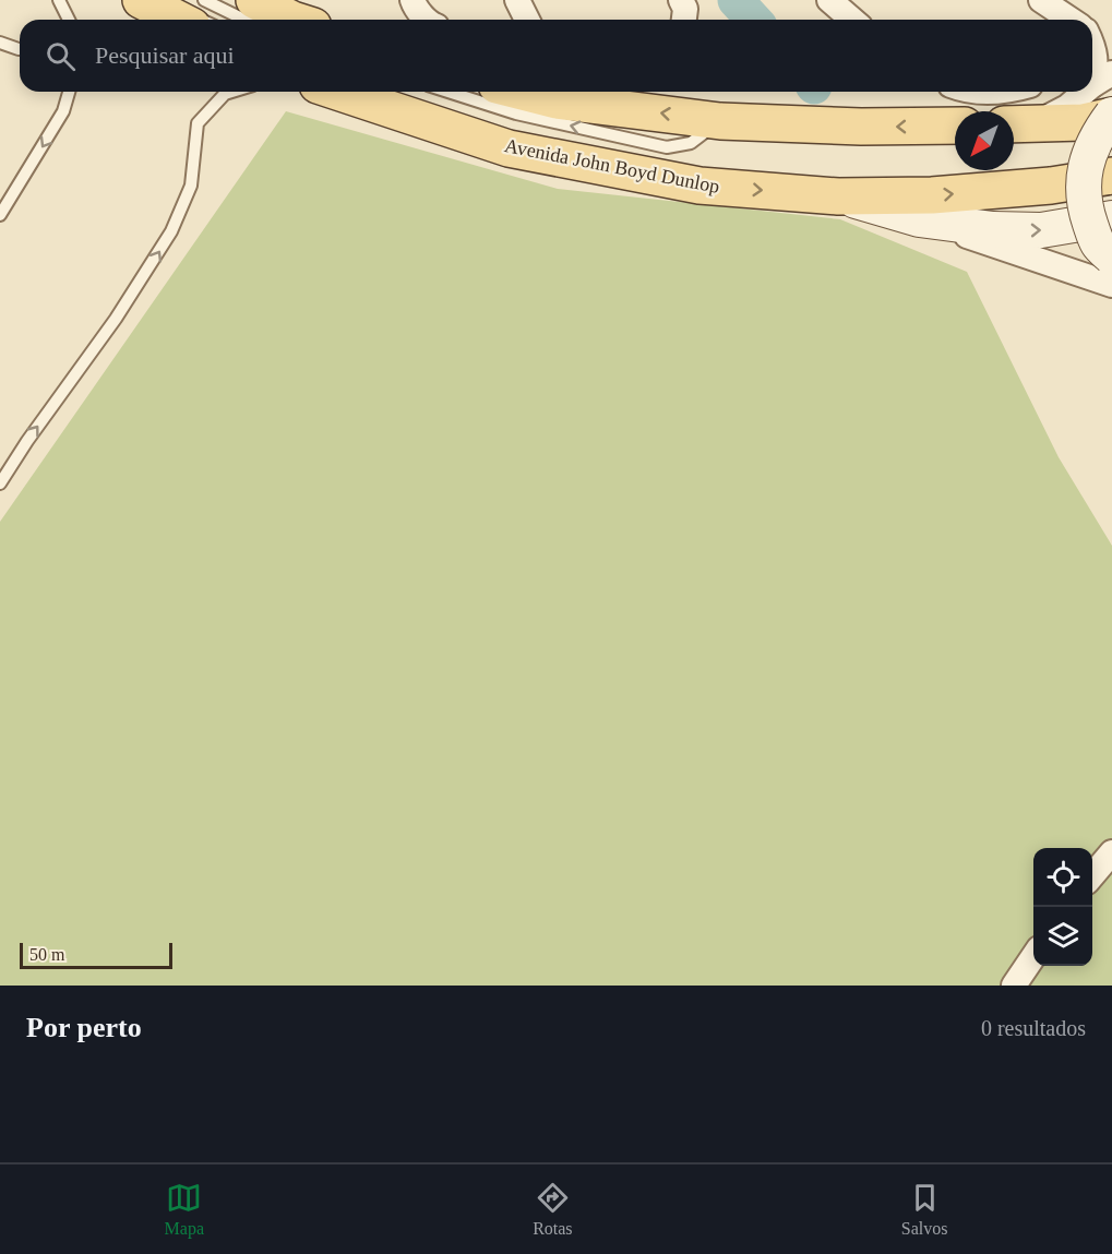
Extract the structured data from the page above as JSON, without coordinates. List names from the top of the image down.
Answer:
{
  "streets": {
    "main road": ["Avenida John Boyd Dunlop"]
  },
  "scale_bar": "50 m",
  "north": "bottom left",
  "page": {
    "search": "Pesquisar aqui",
    "scale": "50 m",
    "heading": ["Por perto", "0 resultados"],
    "nav": ["Mapa", "Rotas", "Salvos"]
  }
}
